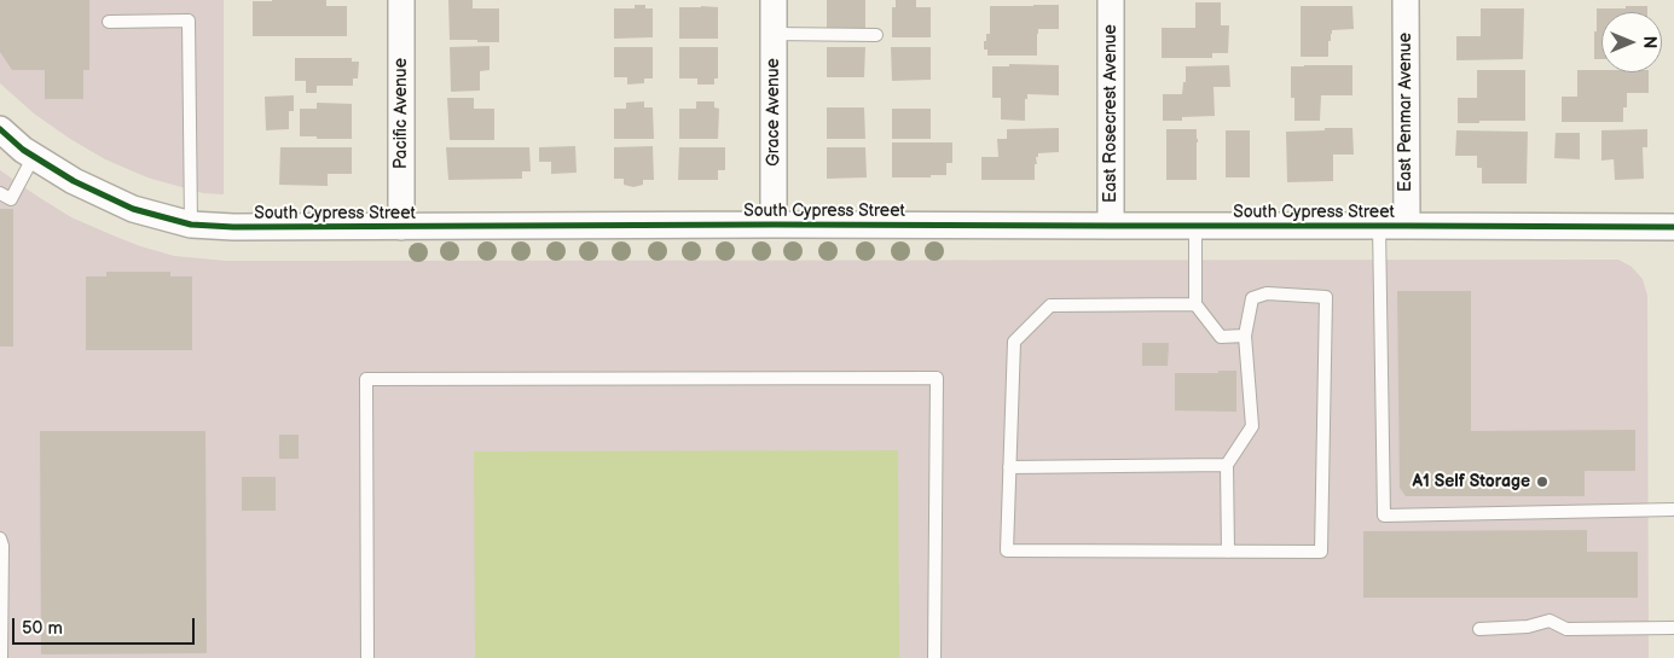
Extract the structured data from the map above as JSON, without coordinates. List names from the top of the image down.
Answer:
{
  "streets": {
    "street": [
      "Grace Avenue",
      "East Penmar Avenue",
      "Pacific Avenue",
      "East Rosecrest Avenue",
      "South Cypress Street"
    ]
  },
  "crossings": [
    ["Grace Avenue", "South Cypress Street"],
    ["East Penmar Avenue", "South Cypress Street"],
    ["Pacific Avenue", "South Cypress Street"],
    ["East Rosecrest Avenue", "South Cypress Street"]
  ],
  "places": ["A1 Self Storage"],
  "scale_bar": "50 m",
  "north": "right"
}
